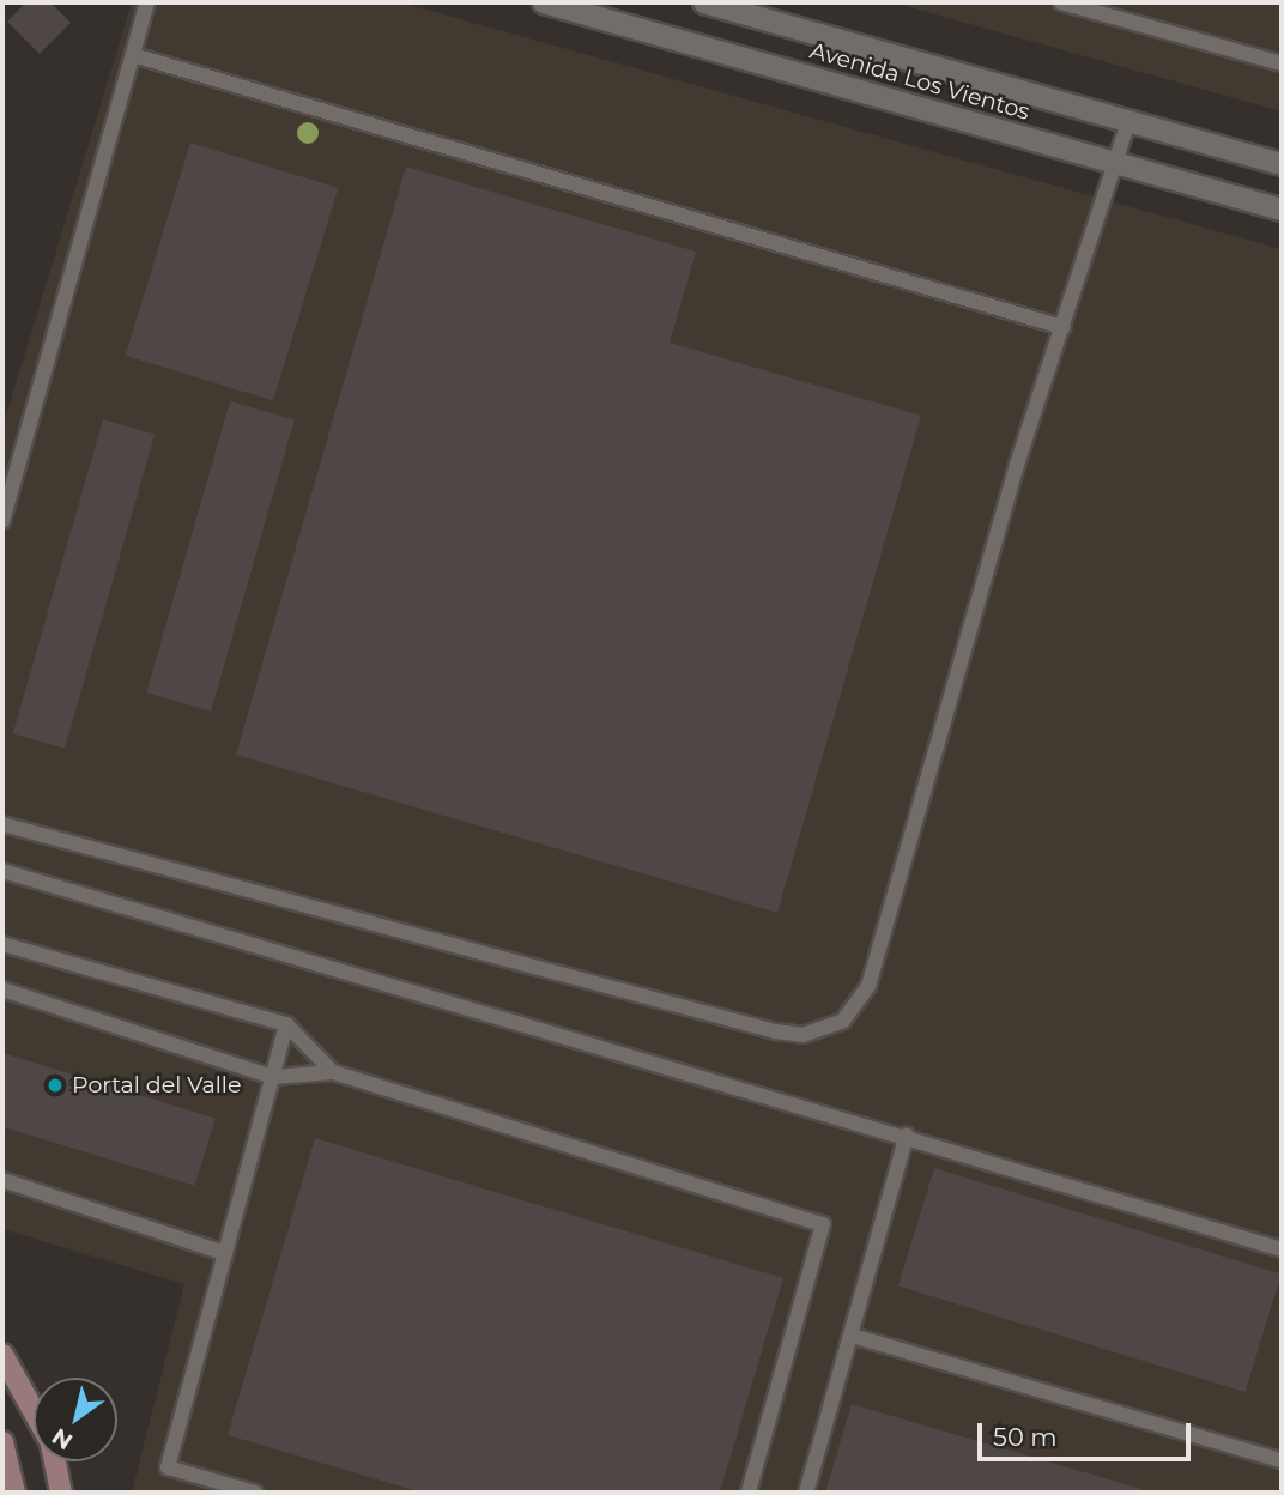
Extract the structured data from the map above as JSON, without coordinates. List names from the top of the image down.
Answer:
{
  "streets": {
    "street": ["Avenida Los Vientos"]
  },
  "places": ["Portal del Valle"],
  "scale_bar": "50 m",
  "north": "bottom left"
}
